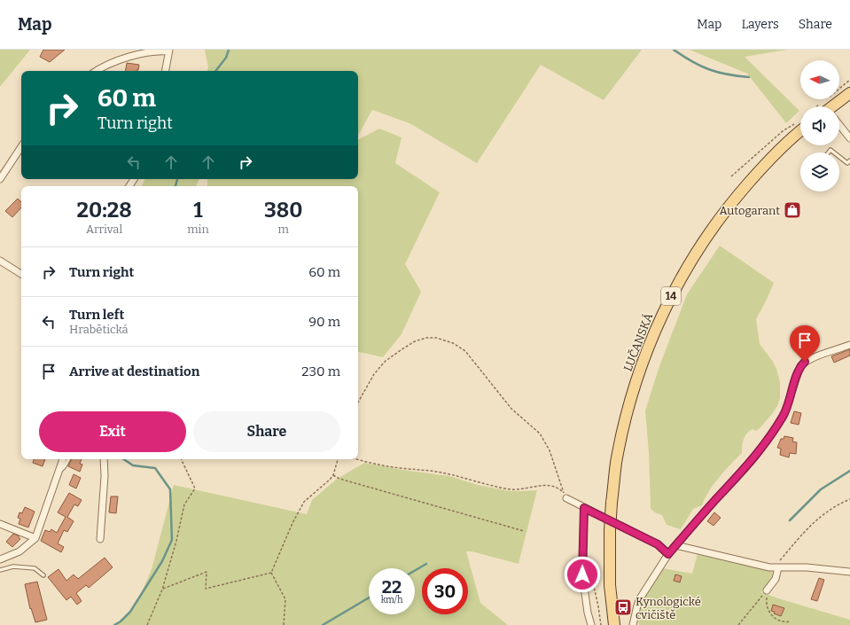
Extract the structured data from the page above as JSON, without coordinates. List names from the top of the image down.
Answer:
{
  "streets": {
    "main road": ["14", "LUČANSKÁ"]
  },
  "places": {
    "shop": ["Autogarant"],
    "bus stop": ["Kynologické cvičiště"]
  },
  "north": "left",
  "page": {
    "header": "Map",
    "nav": ["Map", "Layers", "Share"],
    "turn": ["60 m", "Turn right"],
    "eta": [
      "20:28",
      "Arrival",
      "1",
      "min",
      "380",
      "m"
    ],
    "list": [
      {
        "name": "Turn right",
        "value": "60 m"
      },
      {
        "name": "Turn left",
        "note": "Hrabětická",
        "value": "90 m"
      },
      {
        "name": "Arrive at destination",
        "value": "230 m"
      }
    ],
    "buttons": ["Exit", "Share"],
    "speed": "22 km/h",
    "limit": "30"
  }
}
